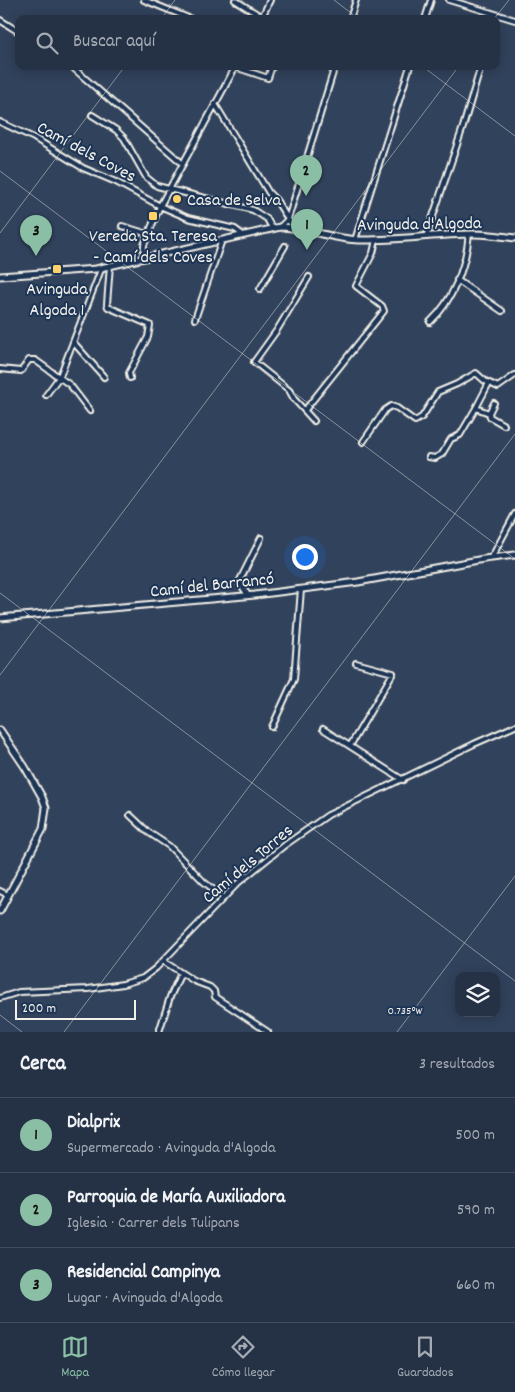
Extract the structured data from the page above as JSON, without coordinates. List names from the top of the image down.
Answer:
{
  "streets": {
    "street": [
      "Camí dels Coves",
      "Avinguda d'Algoda",
      "Camí del Barrancó",
      "Camí dels Torres"
    ]
  },
  "crossings": [
    ["Camí dels Coves", "Avinguda d'Algoda"]
  ],
  "places": {
    "other": ["Casa de Selva"],
    "transit": ["Vereda Sta. Teresa - Camí dels Coves", "Avinguda Algoda 1"]
  },
  "scale_bar": "200 m",
  "page": {
    "search": "Buscar aquí",
    "pins": ["2", "1", "3"],
    "scale": "200 m",
    "heading": ["Cerca", "3 resultados"],
    "list": [
      {
        "mark": "1",
        "name": "Dialprix",
        "note": "Supermercado · Avinguda d'Algoda",
        "value": "500 m"
      },
      {
        "mark": "2",
        "name": "Parroquia de María Auxiliadora",
        "note": "Iglesia · Carrer dels Tulipans",
        "value": "590 m"
      },
      {
        "mark": "3",
        "name": "Residencial Campinya",
        "note": "Lugar · Avinguda d'Algoda",
        "value": "660 m"
      }
    ],
    "nav": ["Mapa", "Cómo llegar", "Guardados"]
  },
  "coordinates": ["0.735°W"]
}
